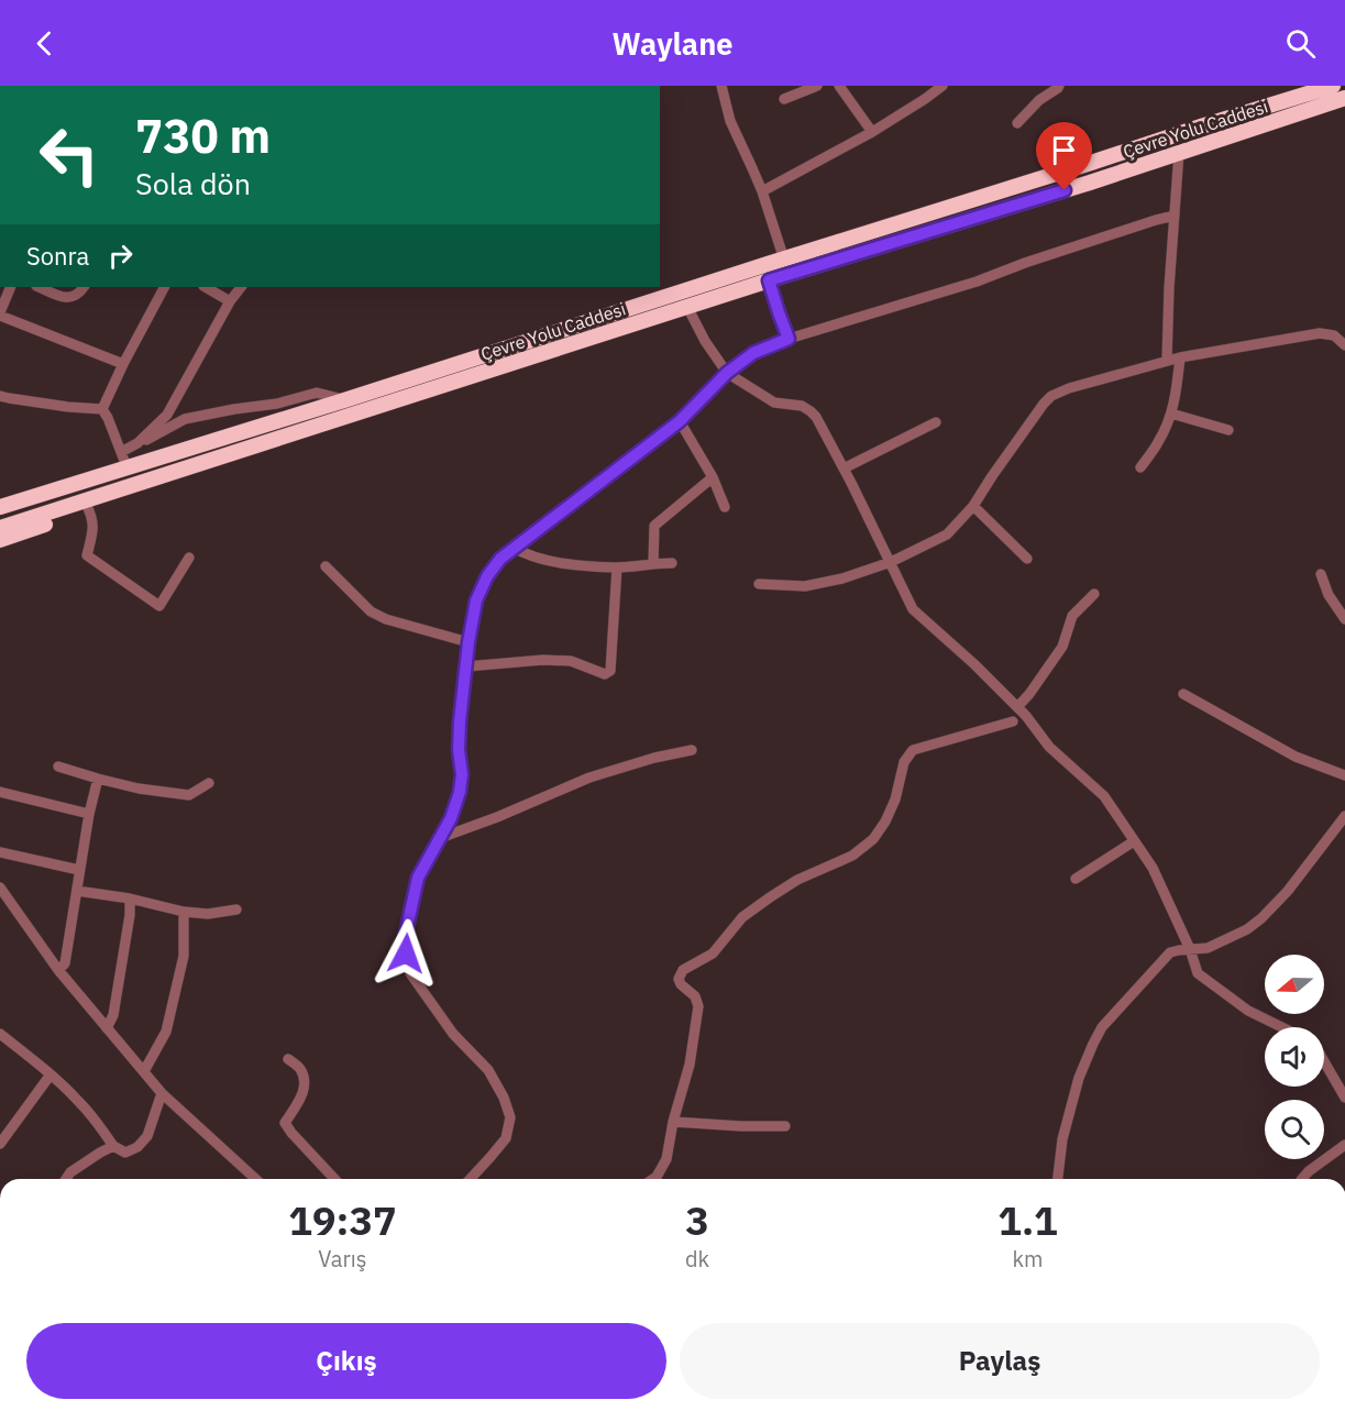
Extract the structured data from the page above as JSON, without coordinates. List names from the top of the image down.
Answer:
{
  "streets": {
    "highway": ["Çevre Yolu Caddesi"]
  },
  "north": "left",
  "page": {
    "header": "Waylane",
    "turn": ["730 m", "Sola dön"],
    "then": "Sonra",
    "eta": [
      "19:37",
      "Varış",
      "3",
      "dk",
      "1.1",
      "km"
    ],
    "buttons": ["Çıkış", "Paylaş"]
  }
}
